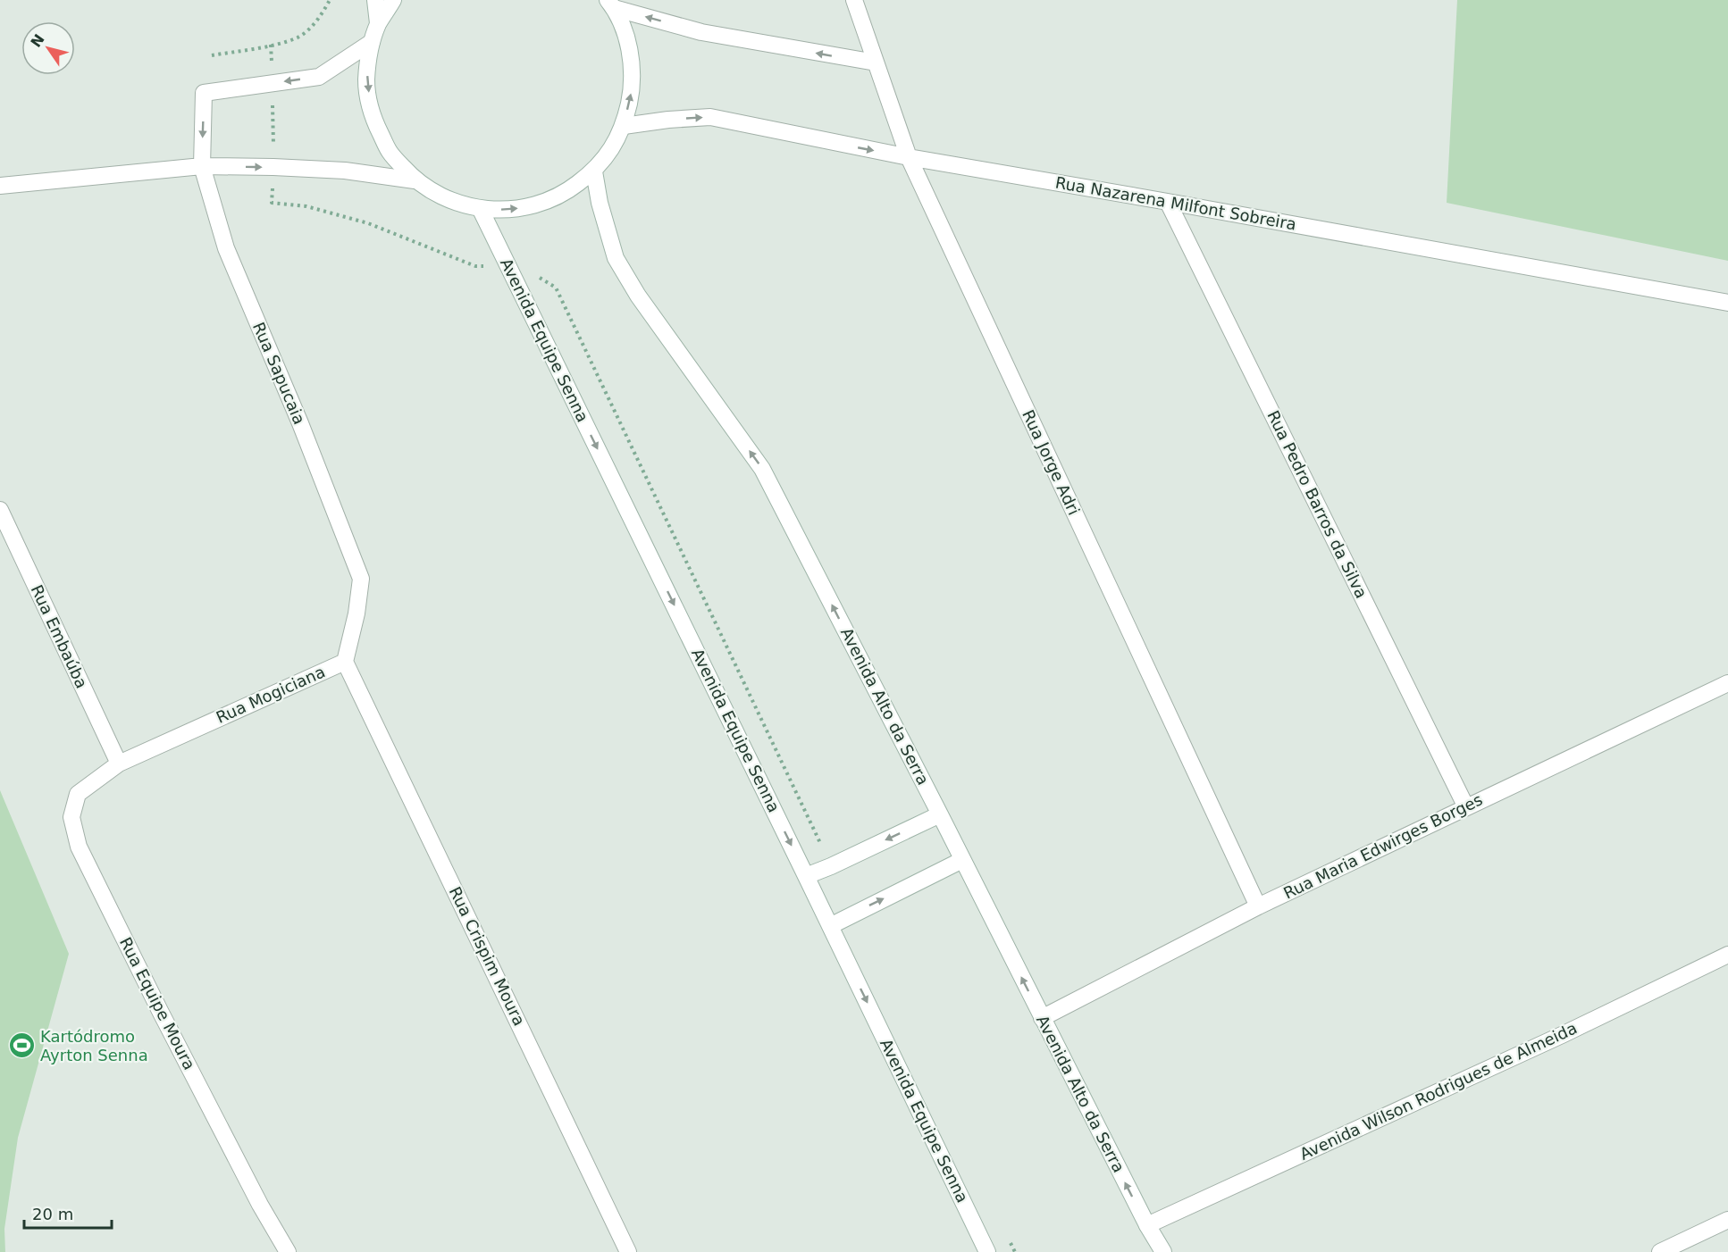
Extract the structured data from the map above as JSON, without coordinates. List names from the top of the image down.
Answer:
{
  "streets": {
    "street": [
      "Rua Nazarena Milfont Sobreira",
      "Avenida Equipe Senna",
      "Rua Sapucaia",
      "Rua Jorge Adri",
      "Rua Pedro Barros da Silva",
      "Rua Embaúba",
      "Rua Mogiciana",
      "Avenida Alto da Serra",
      "Rua Maria Edwirges Borges",
      "Rua Crispim Moura",
      "Rua Equipe Moura",
      "Avenida Wilson Rodrigues de Almeida"
    ]
  },
  "crossings": [
    ["Rua Nazarena Milfont Sobreira", "Rua Jorge Adri"],
    ["Rua Nazarena Milfont Sobreira", "Rua Pedro Barros da Silva"],
    ["Rua Sapucaia", "Rua Mogiciana"],
    ["Rua Jorge Adri", "Rua Maria Edwirges Borges"],
    ["Rua Pedro Barros da Silva", "Rua Maria Edwirges Borges"],
    ["Rua Embaúba", "Rua Mogiciana"],
    ["Rua Embaúba", "Rua Equipe Moura"],
    ["Rua Mogiciana", "Rua Crispim Moura"],
    ["Rua Mogiciana", "Rua Equipe Moura"],
    ["Avenida Alto da Serra", "Rua Maria Edwirges Borges"],
    ["Avenida Alto da Serra", "Avenida Wilson Rodrigues de Almeida"]
  ],
  "one_way": ["Avenida Equipe Senna", "Avenida Alto da Serra"],
  "places": {
    "sports": ["Kartódromo Ayrton Senna"]
  },
  "scale_bar": "20 m",
  "north": "top left"
}
